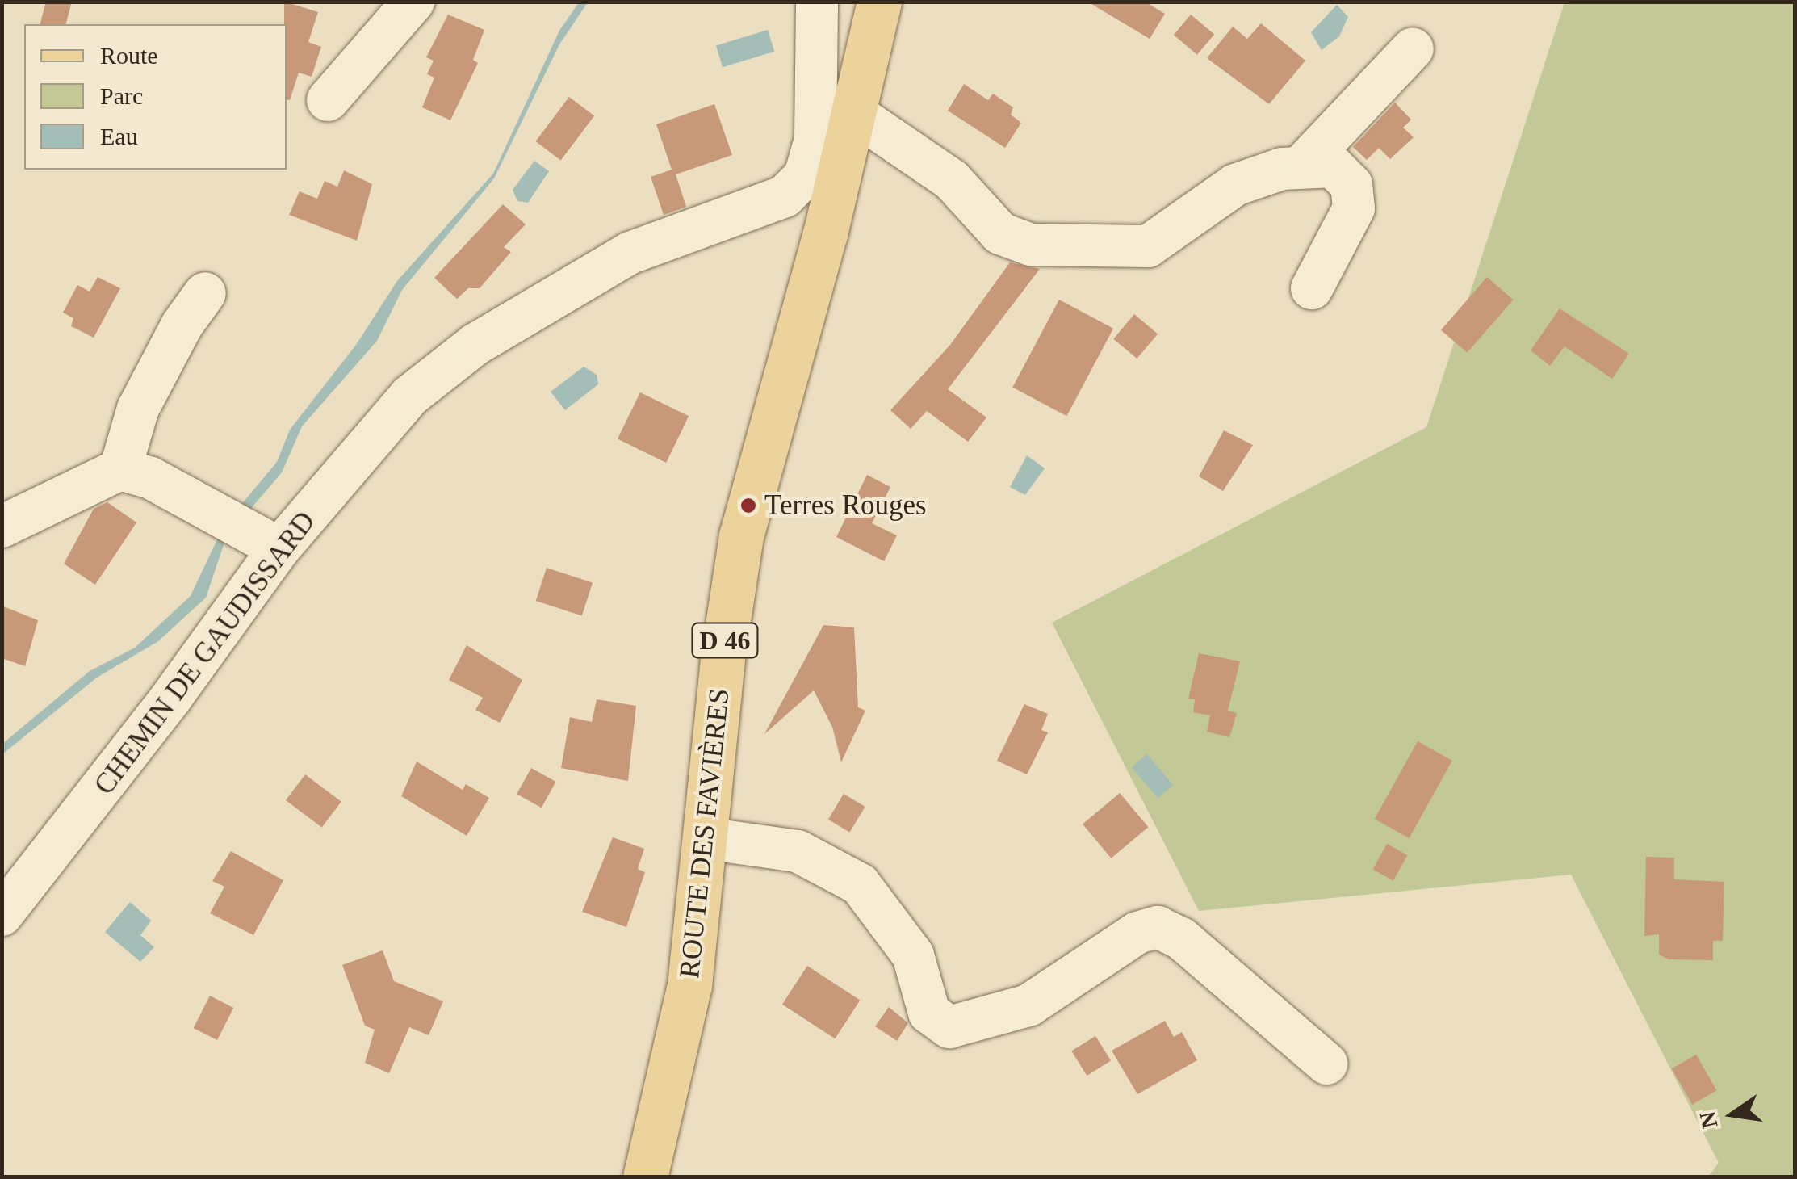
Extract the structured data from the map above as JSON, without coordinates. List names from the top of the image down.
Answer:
{
  "streets": {
    "main road": ["D 46", "ROUTE DES FAVIÈRES"],
    "street": ["CHEMIN DE GAUDISSARD"]
  },
  "crossings": [
    ["D 46", "ROUTE DES FAVIÈRES"]
  ],
  "places": ["Terres Rouges"],
  "legend": ["Route", "Parc", "Eau"],
  "north": "left"
}
